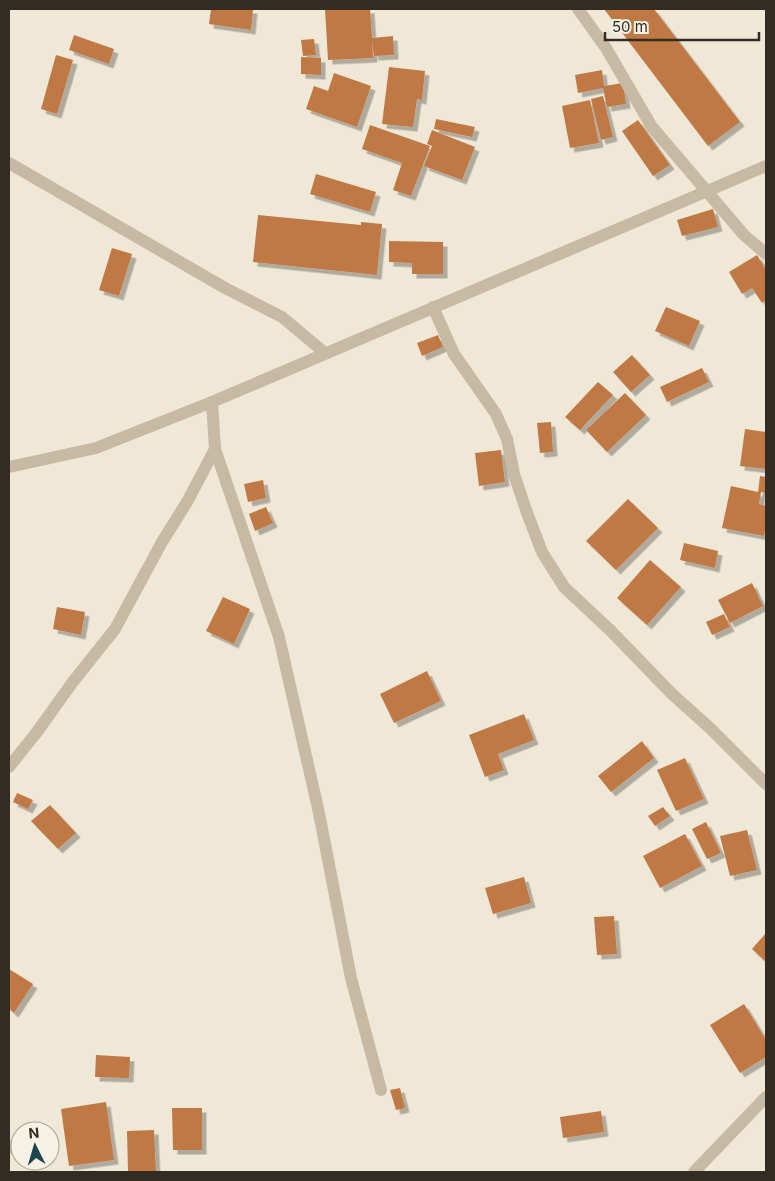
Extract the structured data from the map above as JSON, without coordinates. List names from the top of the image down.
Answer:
{
  "scale_bar": "50 m",
  "north": "top"
}
